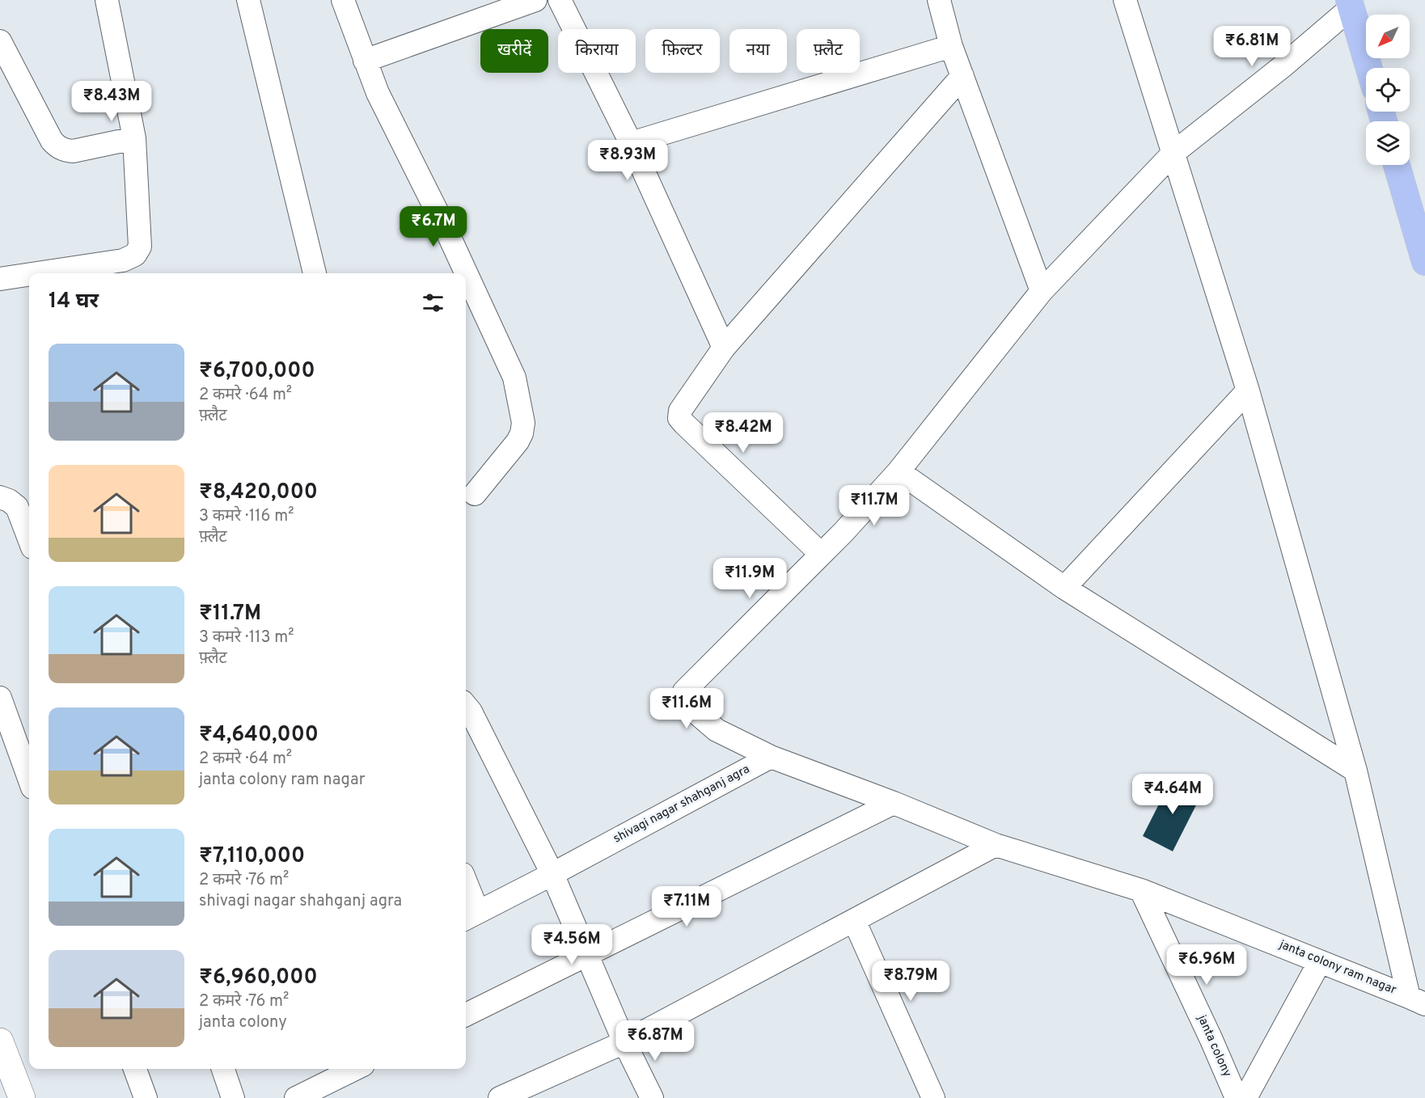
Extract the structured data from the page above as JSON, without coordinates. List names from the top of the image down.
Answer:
{
  "streets": {
    "street": ["shivagi nagar shahganj agra", "janta colony ram nagar", "janta colony"]
  },
  "crossings": [
    ["janta colony ram nagar", "janta colony"]
  ],
  "north": "bottom left",
  "page": {
    "price": [
      "₹6.81M",
      "₹8.43M",
      "₹8.93M",
      "₹6.7M",
      "₹8.42M",
      "₹11.7M",
      "₹11.9M",
      "₹11.6M",
      "₹4.64M",
      "₹7.11M",
      "₹4.56M",
      "₹6.96M",
      "₹8.79M",
      "₹6.87M"
    ],
    "chip": [
      "खरीदें",
      "किराया",
      "फ़िल्टर",
      "नया",
      "फ़्लैट"
    ],
    "heading": "14 घर",
    "list": [
      {
        "name": "₹6,700,000",
        "note": "2 कमरे · 64 m² · फ़्लैट"
      },
      {
        "name": "₹8,420,000",
        "note": "3 कमरे · 116 m² · फ़्लैट"
      },
      {
        "name": "₹11.7M",
        "note": "3 कमरे · 113 m² · फ़्लैट"
      },
      {
        "name": "₹4,640,000",
        "note": "2 कमरे · 64 m² · janta colony ram nagar"
      },
      {
        "name": "₹7,110,000",
        "note": "2 कमरे · 76 m² · shivagi nagar shahganj agra"
      },
      {
        "name": "₹6,960,000",
        "note": "2 कमरे · 76 m² · janta colony"
      }
    ]
  }
}
